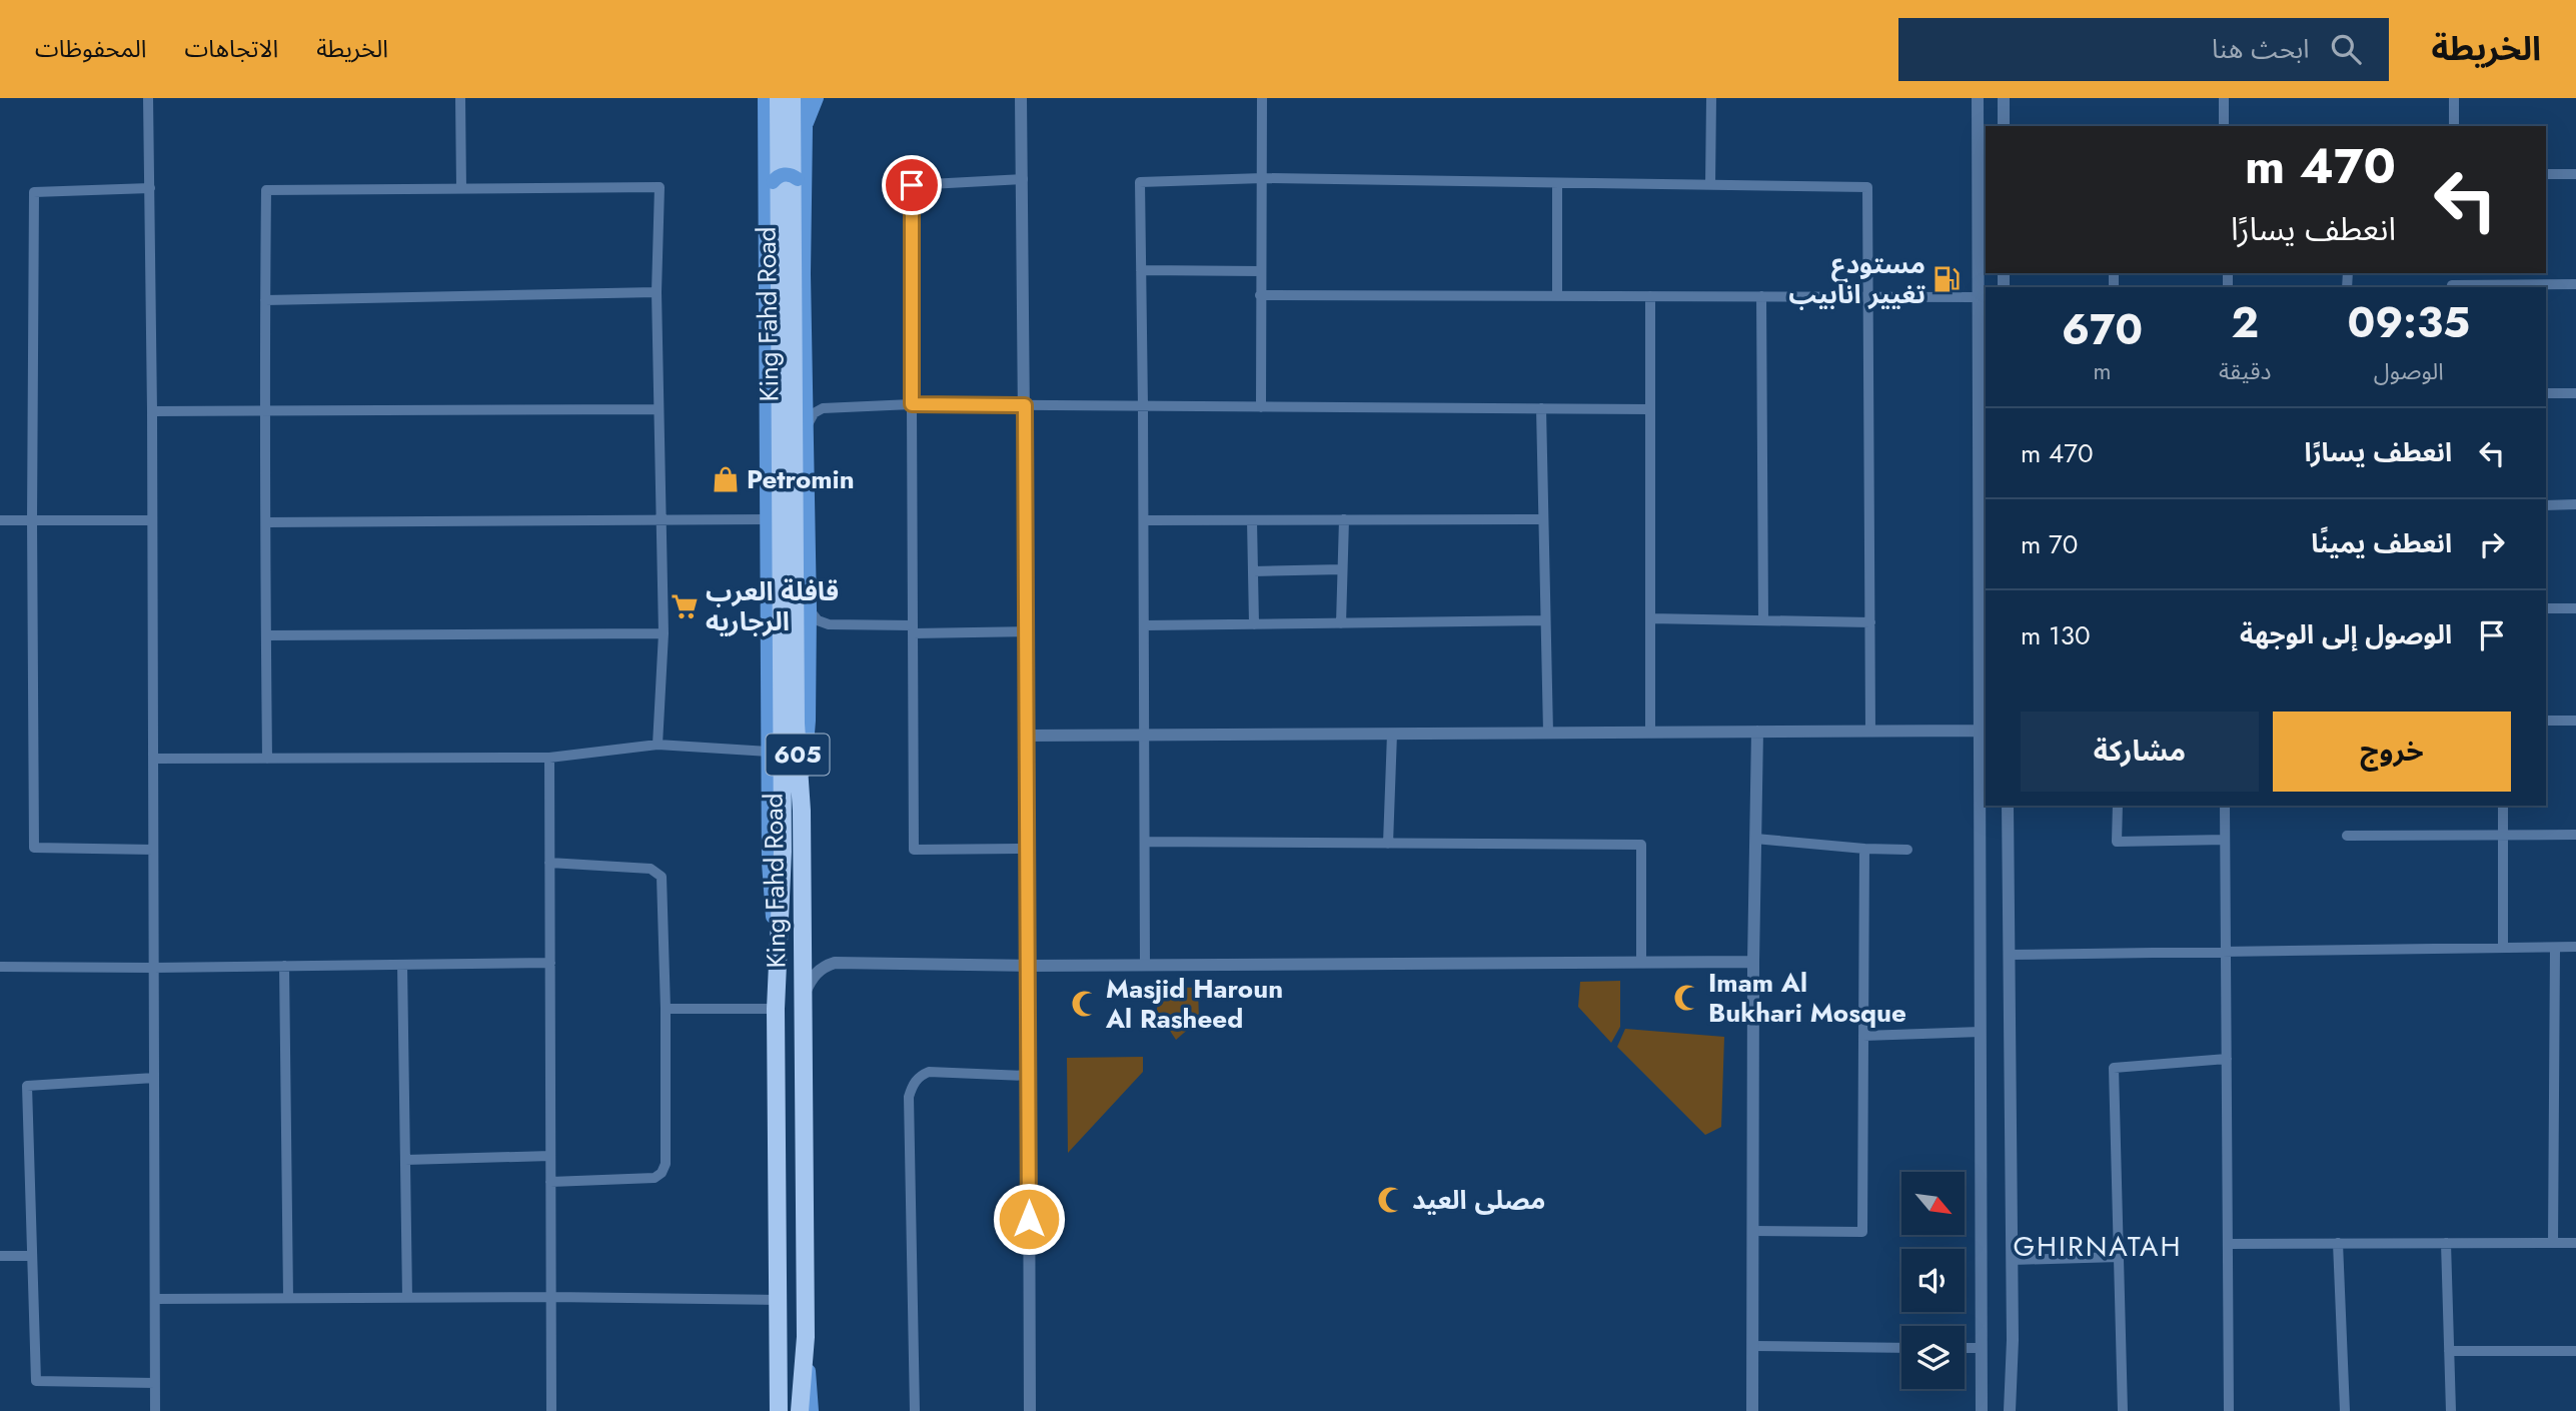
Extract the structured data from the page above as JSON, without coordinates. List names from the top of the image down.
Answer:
{
  "streets": {
    "highway": ["King Fahd Road", "605"]
  },
  "districts": ["GHIRNATAH"],
  "places": {
    "fuel station": ["مستودع تغيير انابيب"],
    "shop": ["Petromin"],
    "supermarket": ["قافلة العرب الرجاريه"],
    "mosque": ["Imam Al Bukhari Mosque", "Masjid Haroun Al Rasheed", "مصلى العيد"]
  },
  "north": "bottom right",
  "page": {
    "header": "الخريطة",
    "search": "ابحث هنا",
    "nav": ["الخريطة", "الاتجاهات", "المحفوظات"],
    "turn": ["470 m", "انعطف يسارًا"],
    "eta": [
      "09:35",
      "الوصول",
      "2",
      "دقيقة",
      "670",
      "m"
    ],
    "list": [
      {
        "name": "انعطف يسارًا",
        "value": "470 m"
      },
      {
        "name": "انعطف يمينًا",
        "value": "70 m"
      },
      {
        "name": "الوصول إلى الوجهة",
        "value": "130 m"
      }
    ],
    "buttons": ["خروج", "مشاركة"]
  }
}
